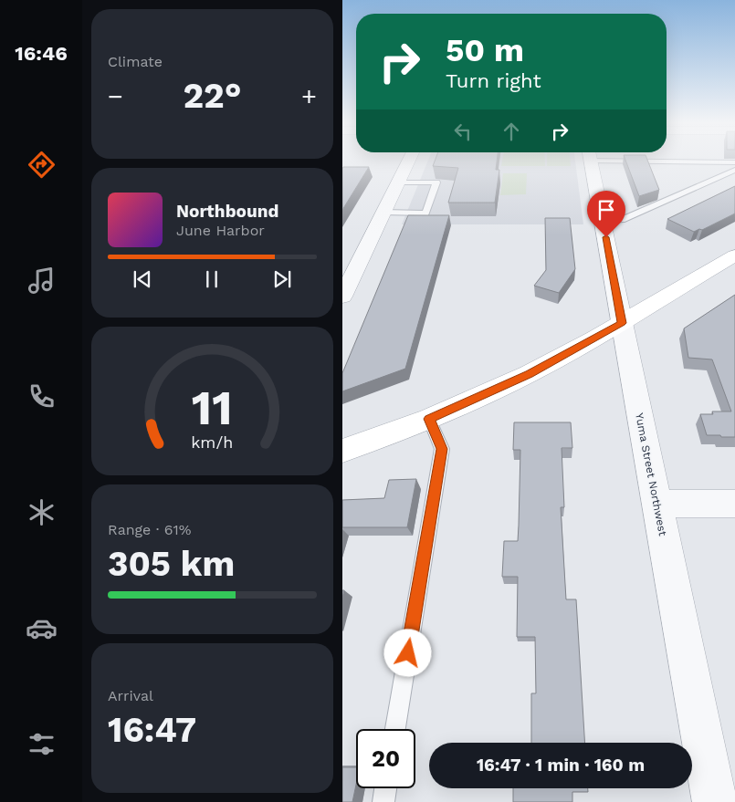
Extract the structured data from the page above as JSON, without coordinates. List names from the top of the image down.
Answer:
{
  "streets": {
    "street": ["Yuma Street Northwest"]
  },
  "page": {
    "tabs": "16:46",
    "tile": [
      "Climate",
      ["Range · 61%", "305 km"],
      ["Arrival", "16:47"]
    ],
    "turn": ["50 m", "Turn right"],
    "heat": ["−", "22°", "+"],
    "song": ["Northbound", "June Harbor"],
    "limit": "20",
    "trip": "16:47 · 1 min · 160 m",
    "gauge": ["11", "km/h"]
  }
}
